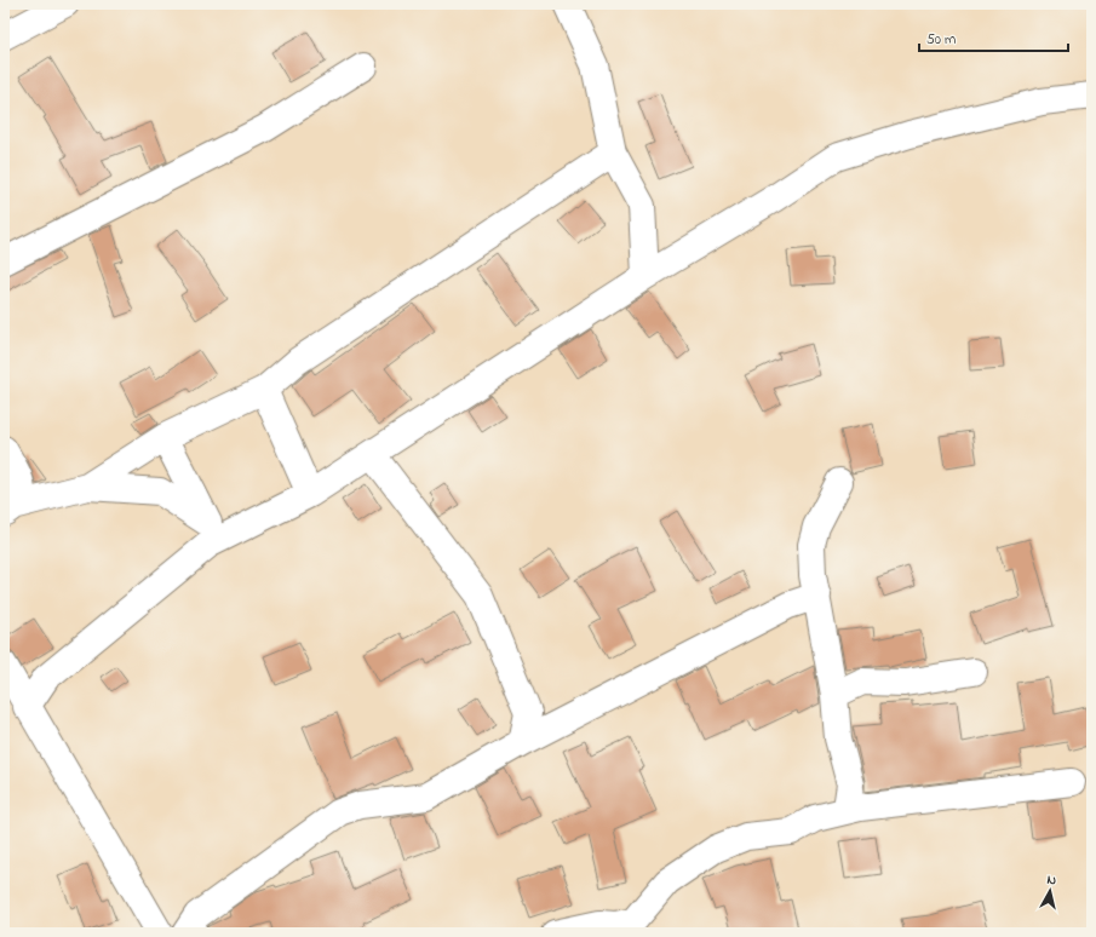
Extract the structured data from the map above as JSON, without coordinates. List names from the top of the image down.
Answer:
{
  "scale_bar": "50 m",
  "north": "top"
}
